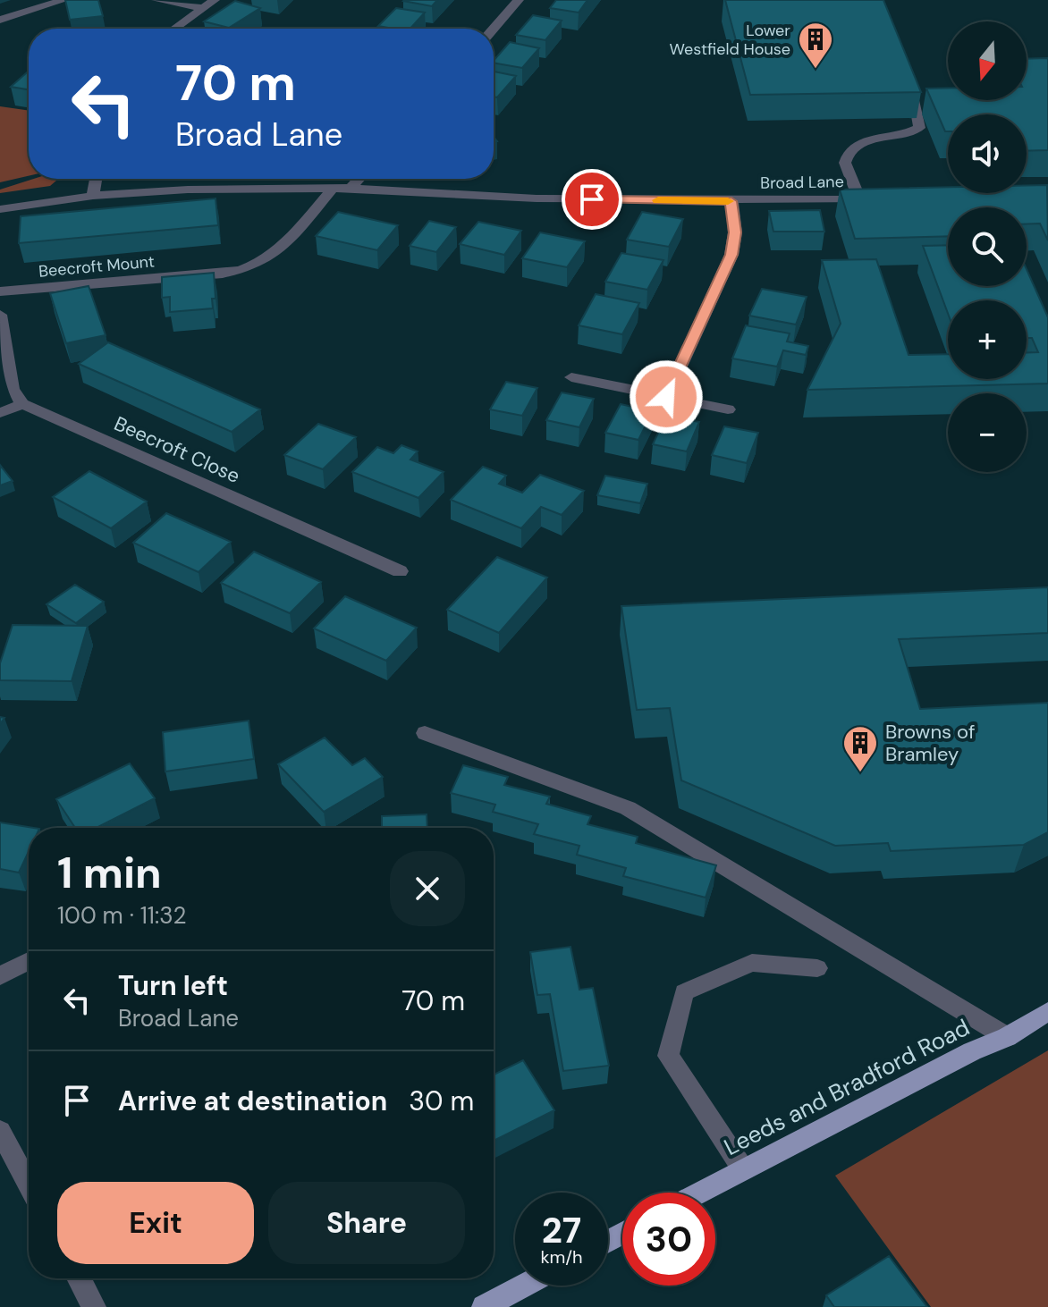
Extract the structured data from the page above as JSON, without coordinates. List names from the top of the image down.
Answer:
{
  "streets": {
    "main road": ["Leeds and Bradford Road"],
    "street": ["Broad Lane", "Beecroft Mount", "Beecroft Close"]
  },
  "crossings": [
    ["Broad Lane", "Beecroft Mount"]
  ],
  "places": {
    "building": ["Lower Westfield House", "Browns of Bramley"]
  },
  "north": "bottom",
  "page": {
    "map_buttons": ["+", "−"],
    "turn": ["70 m", "Broad Lane"],
    "heading": ["1 min", "100 m · 11:32"],
    "list": [
      {
        "name": "Turn left",
        "note": "Broad Lane",
        "value": "70 m"
      },
      {
        "name": "Arrive at destination",
        "value": "30 m"
      }
    ],
    "buttons": ["Exit", "Share"],
    "speed": "27 km/h",
    "limit": "30"
  }
}
